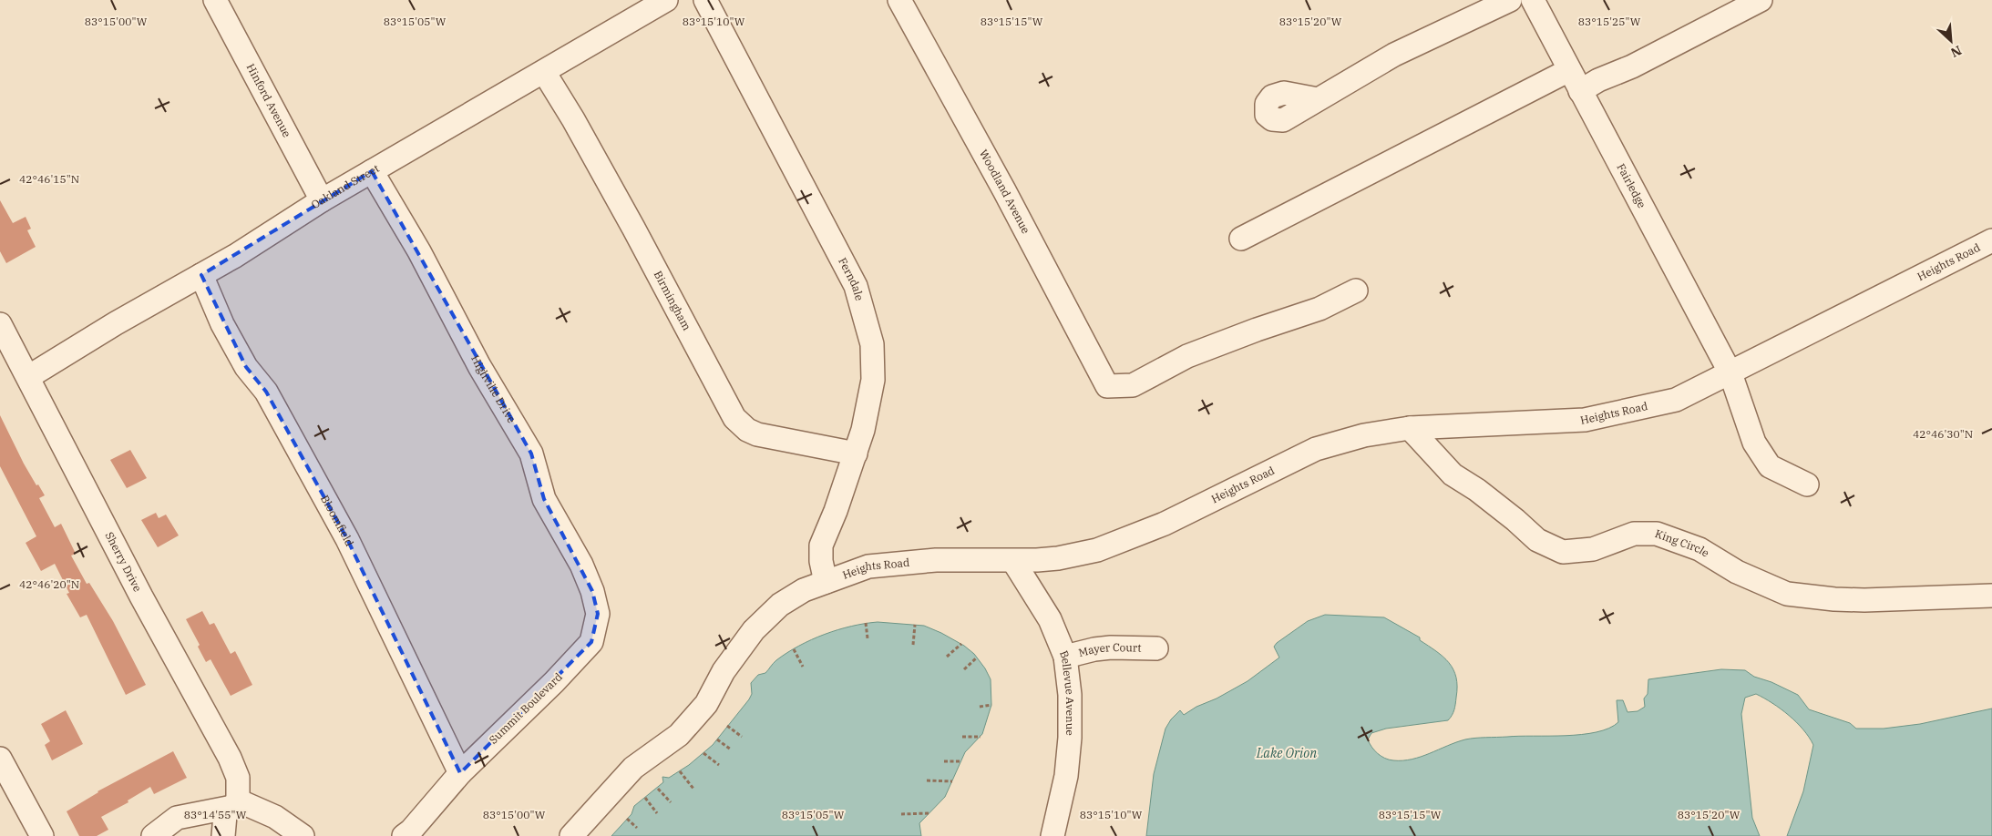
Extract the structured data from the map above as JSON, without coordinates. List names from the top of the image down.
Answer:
{
  "streets": {
    "street": [
      "Hinford Avenue",
      "Oakland Street",
      "Fairledge",
      "Woodland Avenue",
      "Heights Road",
      "Ferndale",
      "Birmingham",
      "Highville Drive",
      "Bloomfield",
      "King Circle",
      "Sherry Drive",
      "Mayer Court",
      "Bellevue Avenue",
      "Summit Boulevard"
    ]
  },
  "crossings": [
    ["Hinford Avenue", "Oakland Street"],
    ["Oakland Street", "Birmingham"],
    ["Oakland Street", "Highville Drive"],
    ["Oakland Street", "Bloomfield"],
    ["Oakland Street", "Sherry Drive"],
    ["Fairledge", "Heights Road"],
    ["Heights Road", "Ferndale"],
    ["Heights Road", "King Circle"],
    ["Heights Road", "Bellevue Avenue"],
    ["Ferndale", "Birmingham"],
    ["Highville Drive", "Summit Boulevard"],
    ["Bloomfield", "Summit Boulevard"],
    ["Mayer Court", "Bellevue Avenue"]
  ],
  "water": ["Lake Orion"],
  "north": "bottom right",
  "coordinates": [
    "83°15'00\"W",
    "83°15'05\"W",
    "83°15'10\"W",
    "83°15'15\"W",
    "83°15'20\"W",
    "83°15'25\"W",
    "42°46'15\"N",
    "42°46'30\"N",
    "42°46'20\"N",
    "83°14'55\"W"
  ]
}
